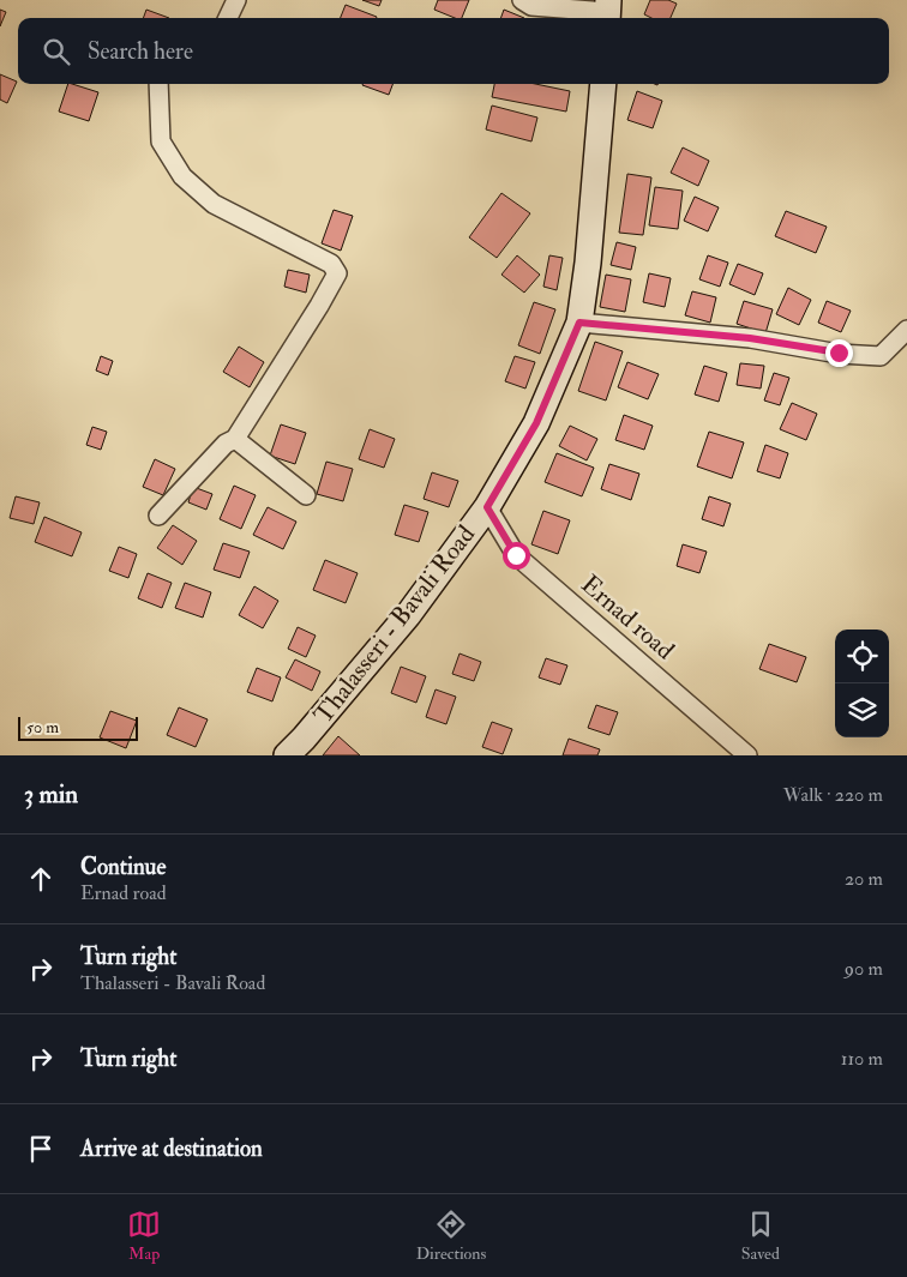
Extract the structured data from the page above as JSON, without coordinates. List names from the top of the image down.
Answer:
{
  "streets": {
    "main road": ["Thalasseri - Bavali Road"],
    "street": ["Ernad road"]
  },
  "crossings": [
    ["Ernad road", "Thalasseri - Bavali Road"]
  ],
  "scale_bar": "50 m",
  "page": {
    "search": "Search here",
    "scale": "50 m",
    "heading": ["3 min", "Walk · 220 m"],
    "list": [
      ["Continue", "Ernad road", "20 m"],
      ["Turn right", "Thalasseri - Bavali Road", "90 m"],
      ["Turn right", "110 m"],
      "Arrive at destination"
    ],
    "nav": ["Map", "Directions", "Saved"]
  }
}
